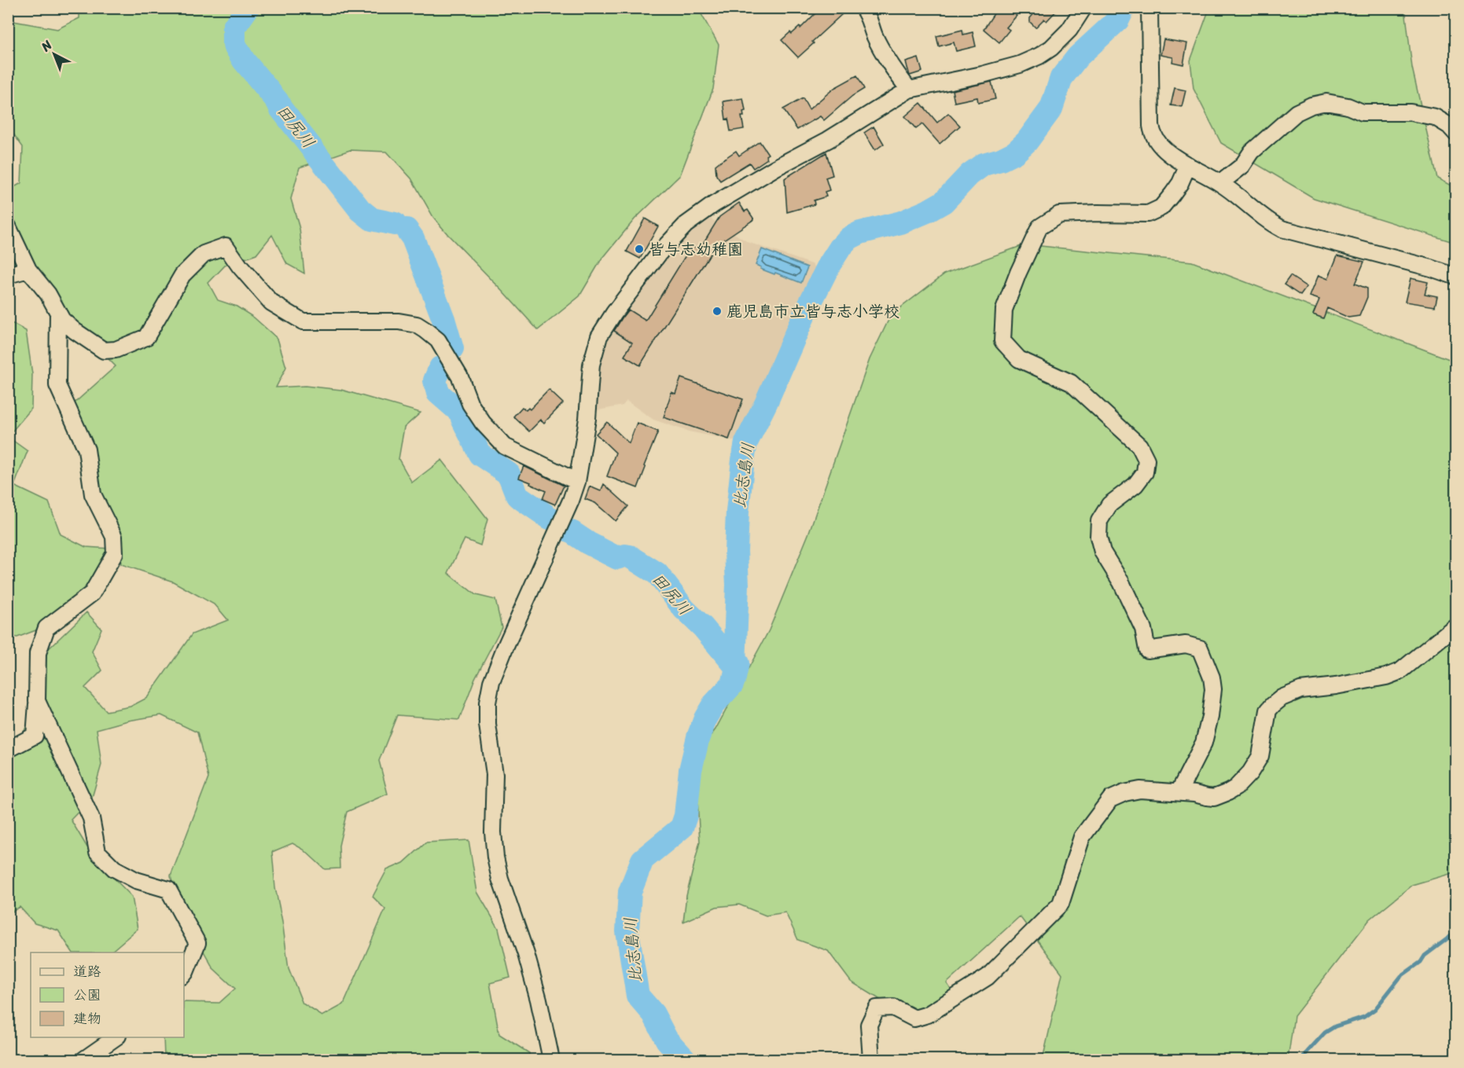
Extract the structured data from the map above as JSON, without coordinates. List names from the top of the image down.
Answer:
{
  "water": ["田尻川", "比志島川"],
  "places": ["皆与志幼稚園", "鹿児島市立皆与志小学校"],
  "legend": ["道路", "公園", "建物"],
  "north": "top left"
}
